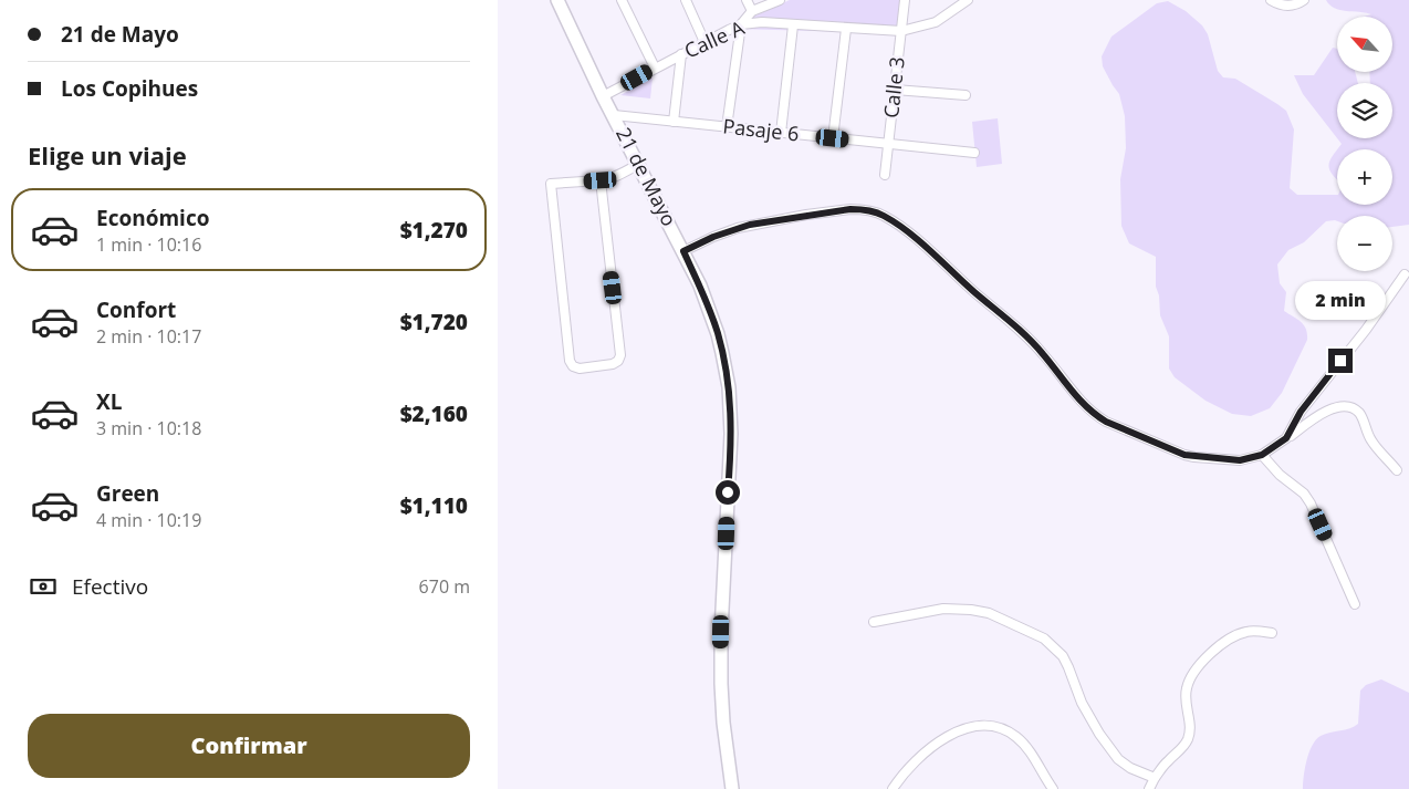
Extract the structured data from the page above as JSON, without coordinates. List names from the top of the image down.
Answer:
{
  "streets": {
    "street": [
      "Calle A",
      "Calle 3",
      "Pasaje 6",
      "21 de Mayo"
    ]
  },
  "crossings": [
    ["Calle A", "Calle 3"],
    ["Calle A", "21 de Mayo"],
    ["Calle 3", "Pasaje 6"],
    ["Pasaje 6", "21 de Mayo"]
  ],
  "north": "top left",
  "page": {
    "banner": ["21 de Mayo", "Los Copihues"],
    "map_buttons": ["+", "−"],
    "heading": "Elige un viaje",
    "list": [
      {
        "name": "Económico",
        "note": "1 min · 10:16",
        "value": "$1,270"
      },
      {
        "name": "Confort",
        "note": "2 min · 10:17",
        "value": "$1,720"
      },
      {
        "name": "XL",
        "note": "3 min · 10:18",
        "value": "$2,160"
      },
      {
        "name": "Green",
        "note": "4 min · 10:19",
        "value": "$1,110"
      }
    ],
    "bubble": "2 min",
    "pay": ["Efectivo", "670 m"],
    "buttons": "Confirmar"
  }
}
